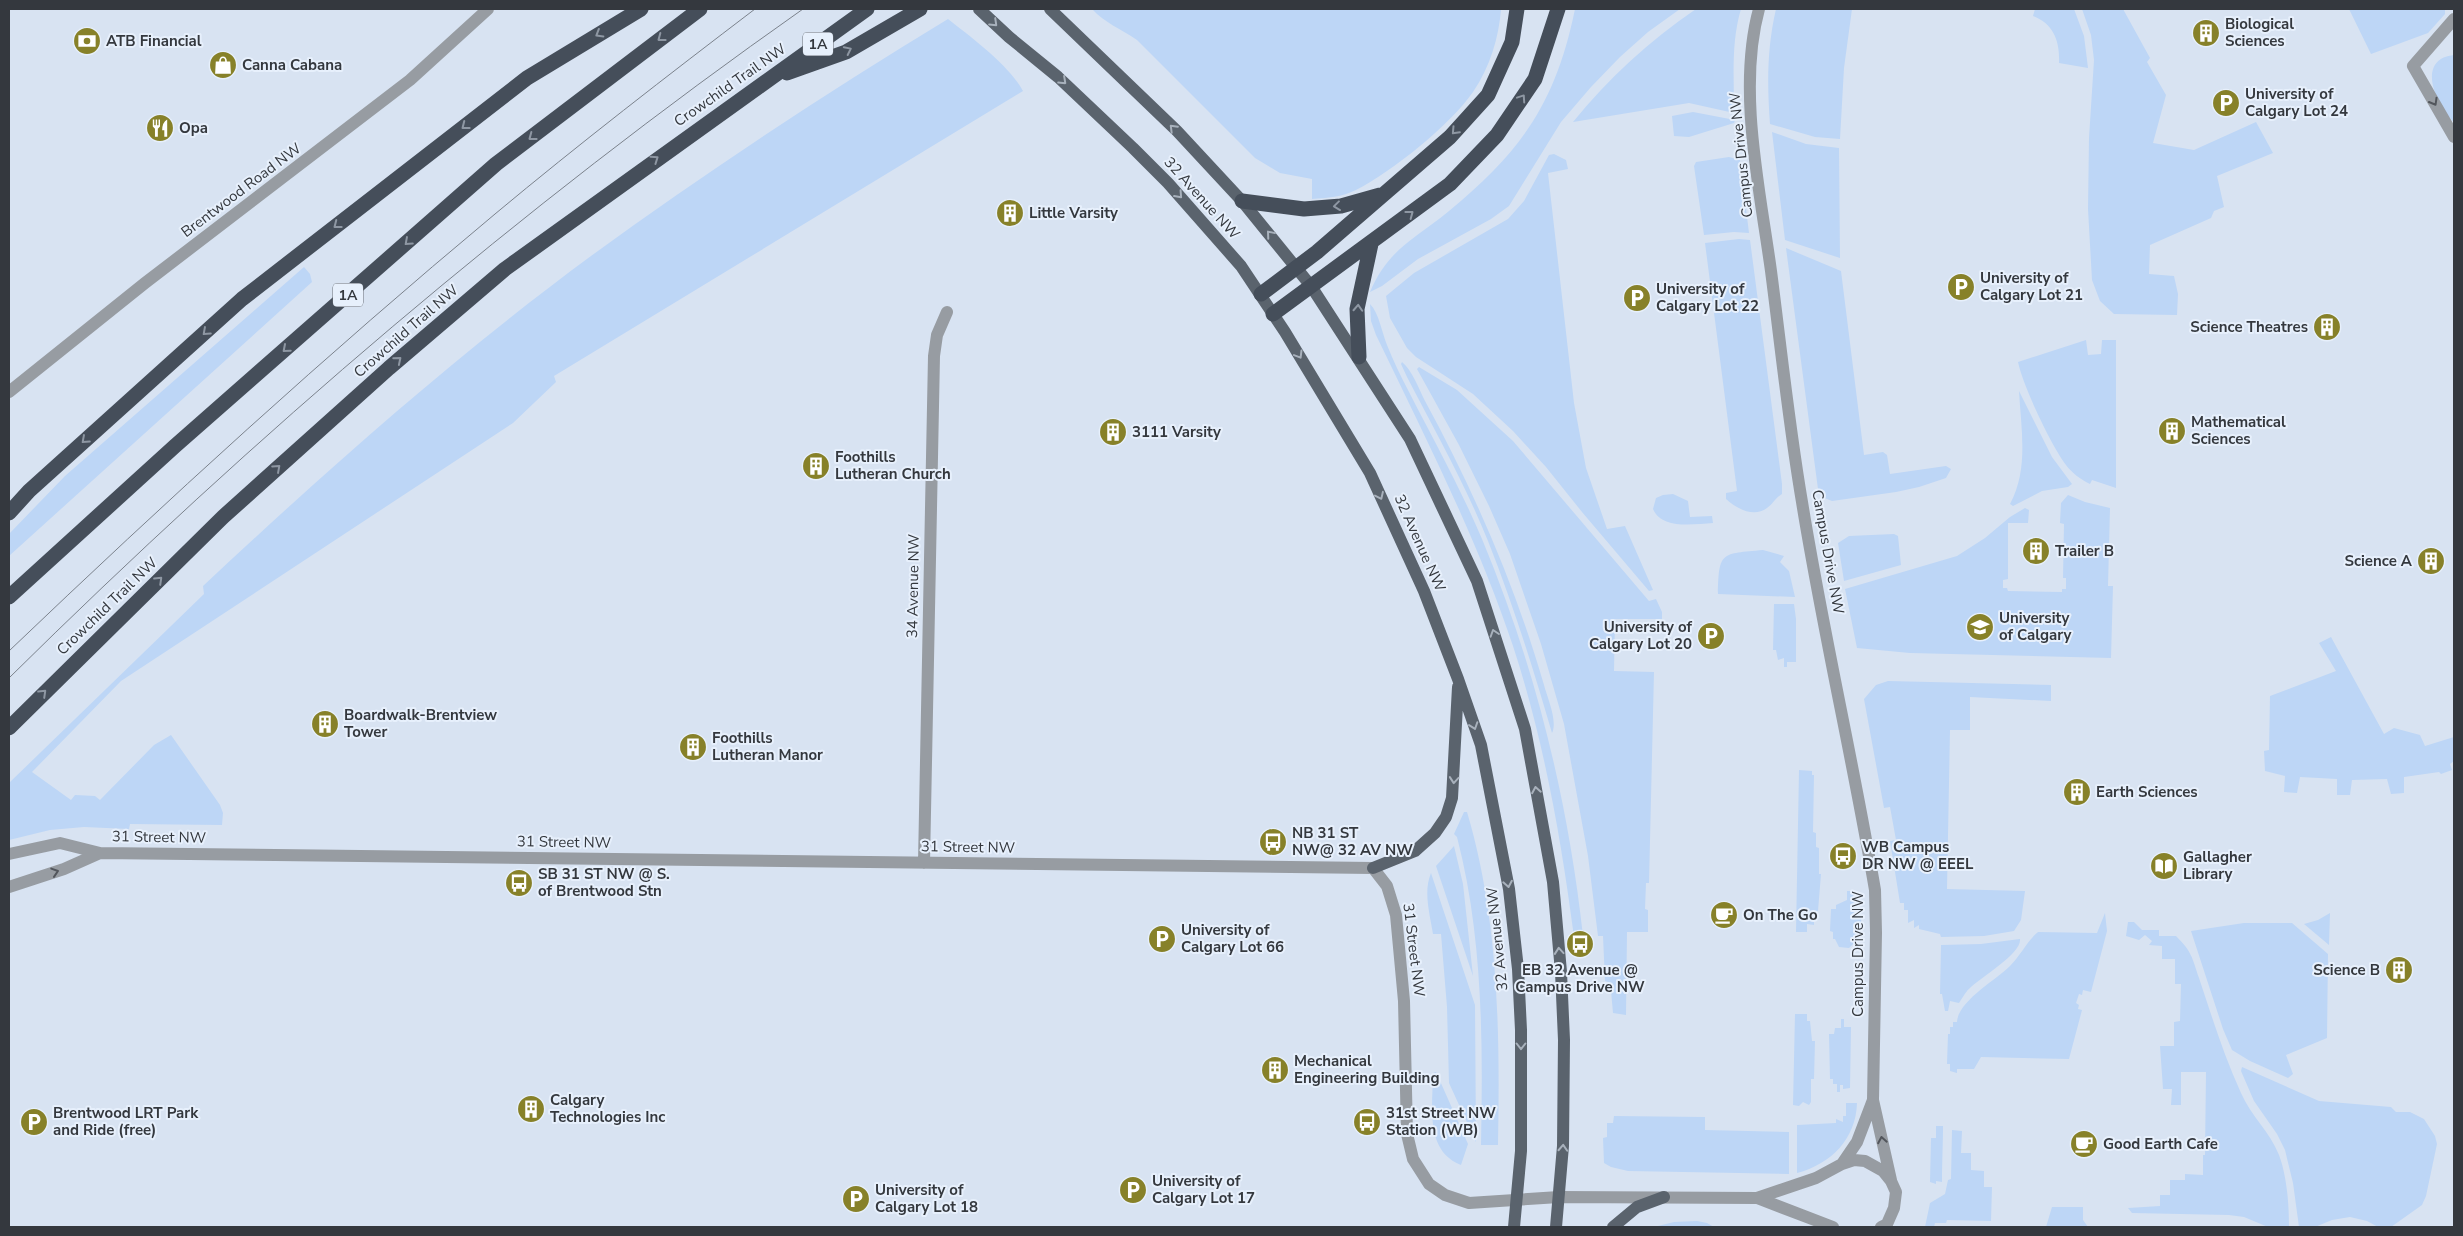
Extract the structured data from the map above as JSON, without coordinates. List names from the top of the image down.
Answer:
{
  "streets": {
    "highway": ["1A", "Crowchild Trail NW"],
    "main road": ["32 Avenue NW"],
    "street": [
      "Campus Drive NW",
      "Brentwood Road NW",
      "34 Avenue NW",
      "31 Street NW"
    ]
  },
  "crossings": [
    ["32 Avenue NW", "31 Street NW"],
    ["34 Avenue NW", "31 Street NW"]
  ],
  "places": {
    "building": [
      "Biological Sciences",
      "Little Varsity",
      "Science Theatres",
      "Mathematical Sciences",
      "3111 Varsity",
      "Foothills Lutheran Church",
      "Trailer B",
      "Science A",
      "Boardwalk-Brentview Tower",
      "Foothills Lutheran Manor",
      "Earth Sciences",
      "Science B",
      "Mechanical Engineering Building",
      "Calgary Technologies Inc"
    ],
    "bank": ["ATB Financial"],
    "shop": ["Canna Cabana"],
    "parking": [
      "University of Calgary Lot 24",
      "University of Calgary Lot 21",
      "University of Calgary Lot 22",
      "University of Calgary Lot 20",
      "University of Calgary Lot 66",
      "Brentwood LRT Park and Ride (free)",
      "University of Calgary Lot 17",
      "University of Calgary Lot 18"
    ],
    "restaurant": ["Opa"],
    "school or university": ["University of Calgary"],
    "bus stop": [
      "NB 31 ST NW@ 32 AV NW",
      "WB Campus DR NW @ EEEL",
      "SB 31 ST NW @ S. of Brentwood Stn",
      "EB 32 Avenue @ Campus Drive NW",
      "31st Street NW Station (WB)"
    ],
    "library": ["Gallagher Library"],
    "cafe": ["On The Go", "Good Earth Cafe"]
  }
}
